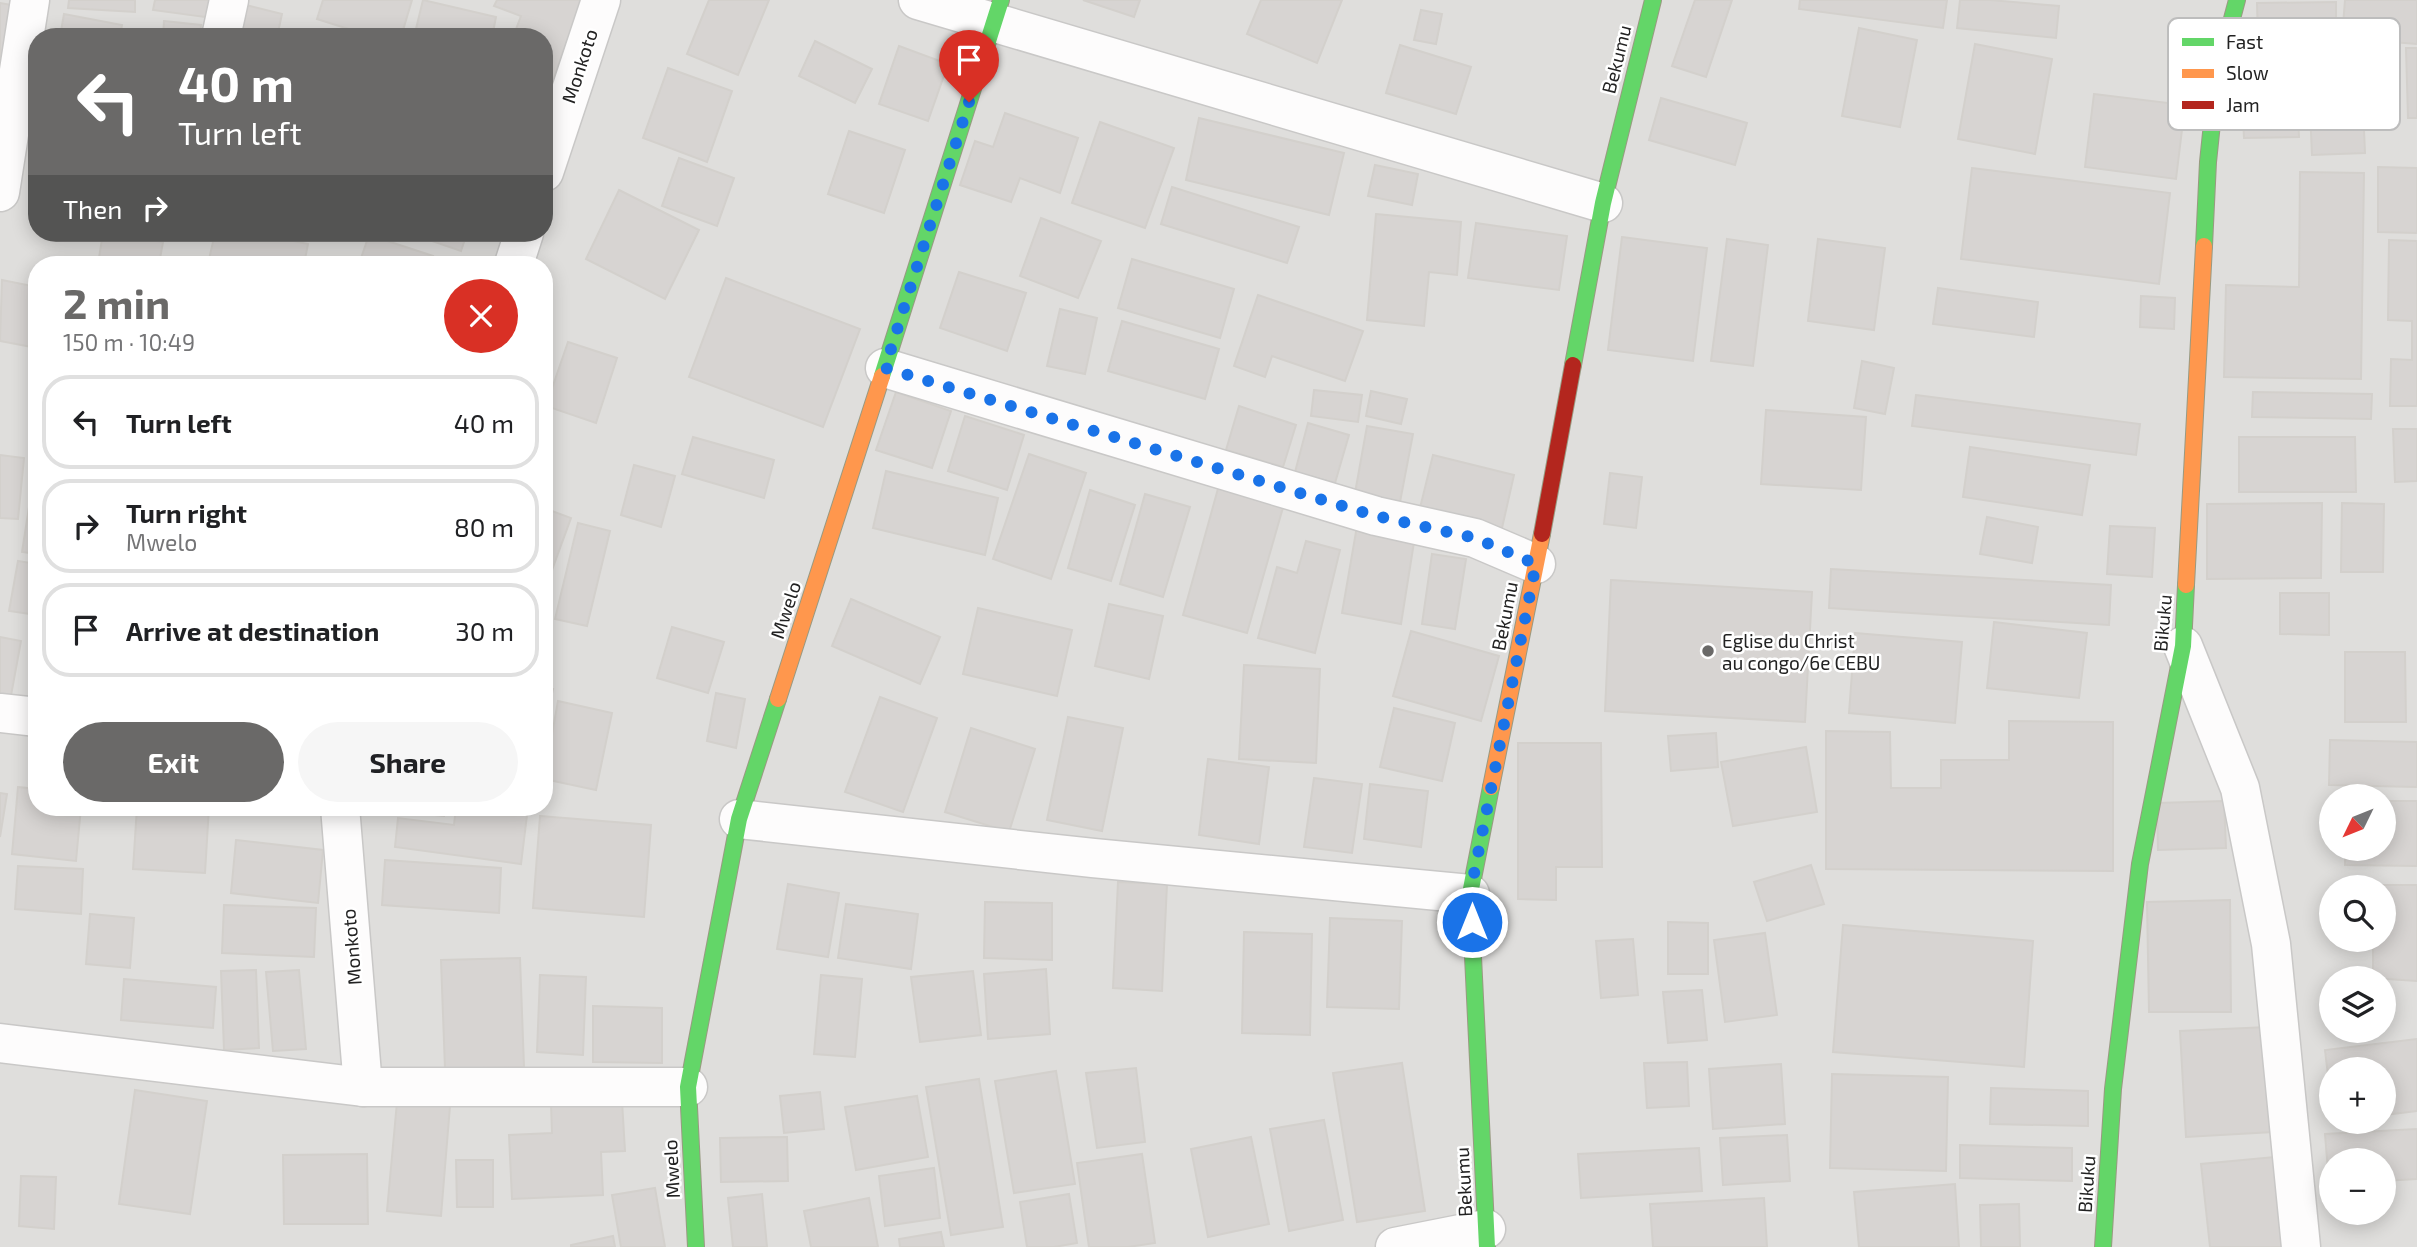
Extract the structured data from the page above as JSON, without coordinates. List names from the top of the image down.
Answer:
{
  "streets": {
    "street": [
      "Bekumu",
      "Monkoto",
      "Mwelo",
      "Bikuku"
    ]
  },
  "places": ["Eglise du Christ au congo/6e CEBU"],
  "legend": ["Fast", "Slow", "Jam"],
  "north": "bottom left",
  "page": {
    "turn": ["40 m", "Turn left"],
    "then": "Then",
    "heading": ["2 min", "150 m · 10:49"],
    "list": [
      {
        "name": "Turn left",
        "value": "40 m"
      },
      {
        "name": "Turn right",
        "note": "Mwelo",
        "value": "80 m"
      },
      {
        "name": "Arrive at destination",
        "value": "30 m"
      }
    ],
    "buttons": ["Exit", "Share"],
    "map_buttons": ["+", "−"]
  }
}
